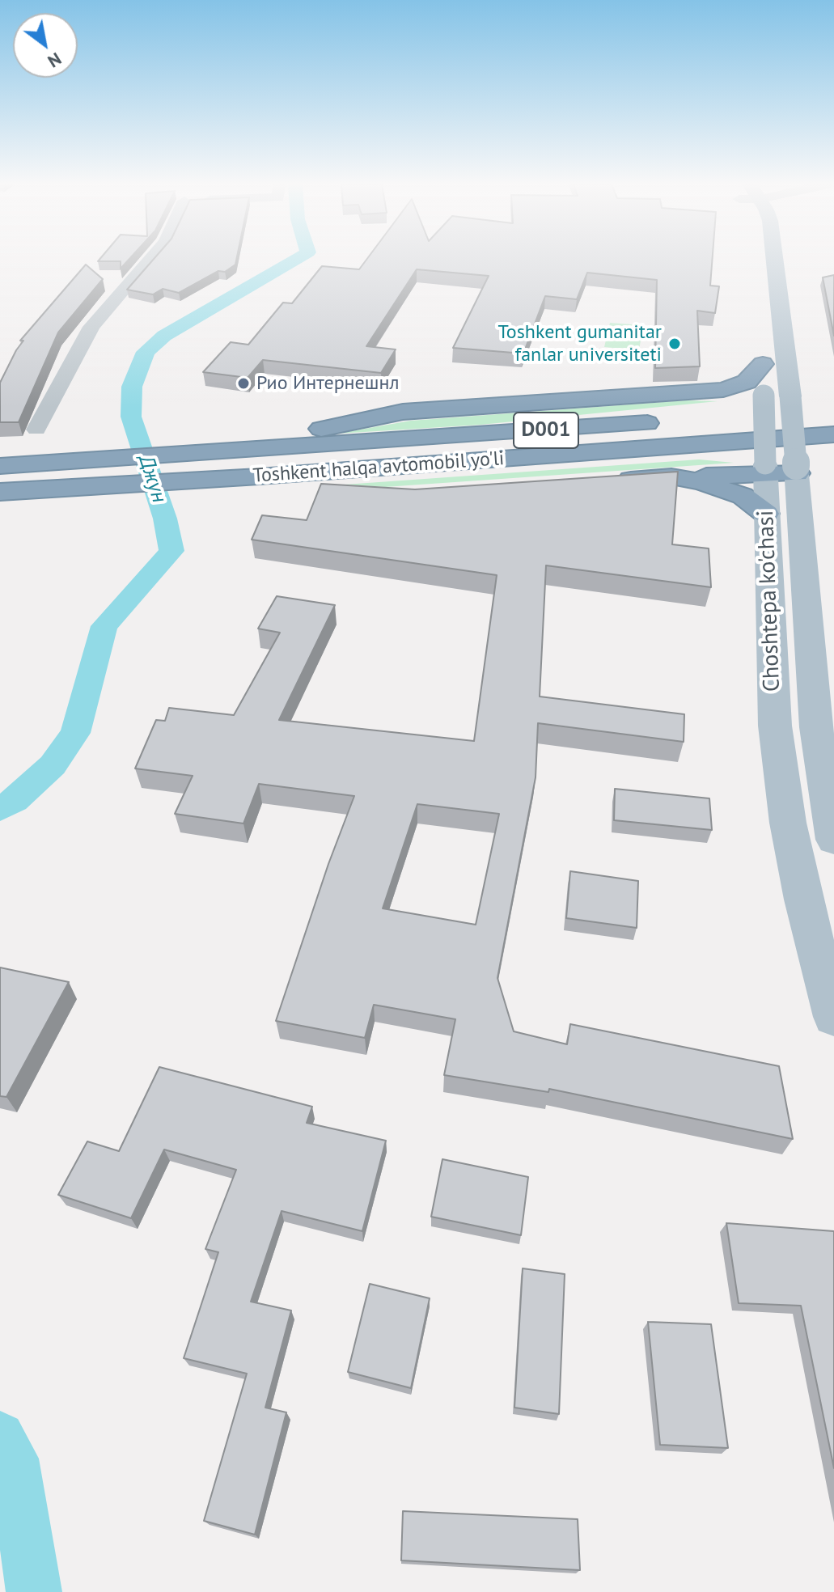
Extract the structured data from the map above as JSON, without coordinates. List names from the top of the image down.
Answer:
{
  "streets": {
    "highway": ["D001", "Toshkent halqa avtomobil yo'li"],
    "main road": ["Choshtepa ko'chasi"]
  },
  "water": ["Джун"],
  "places": ["Toshkent gumanitar fanlar universiteti", "Рио Интернешнл"],
  "north": "bottom right"
}
